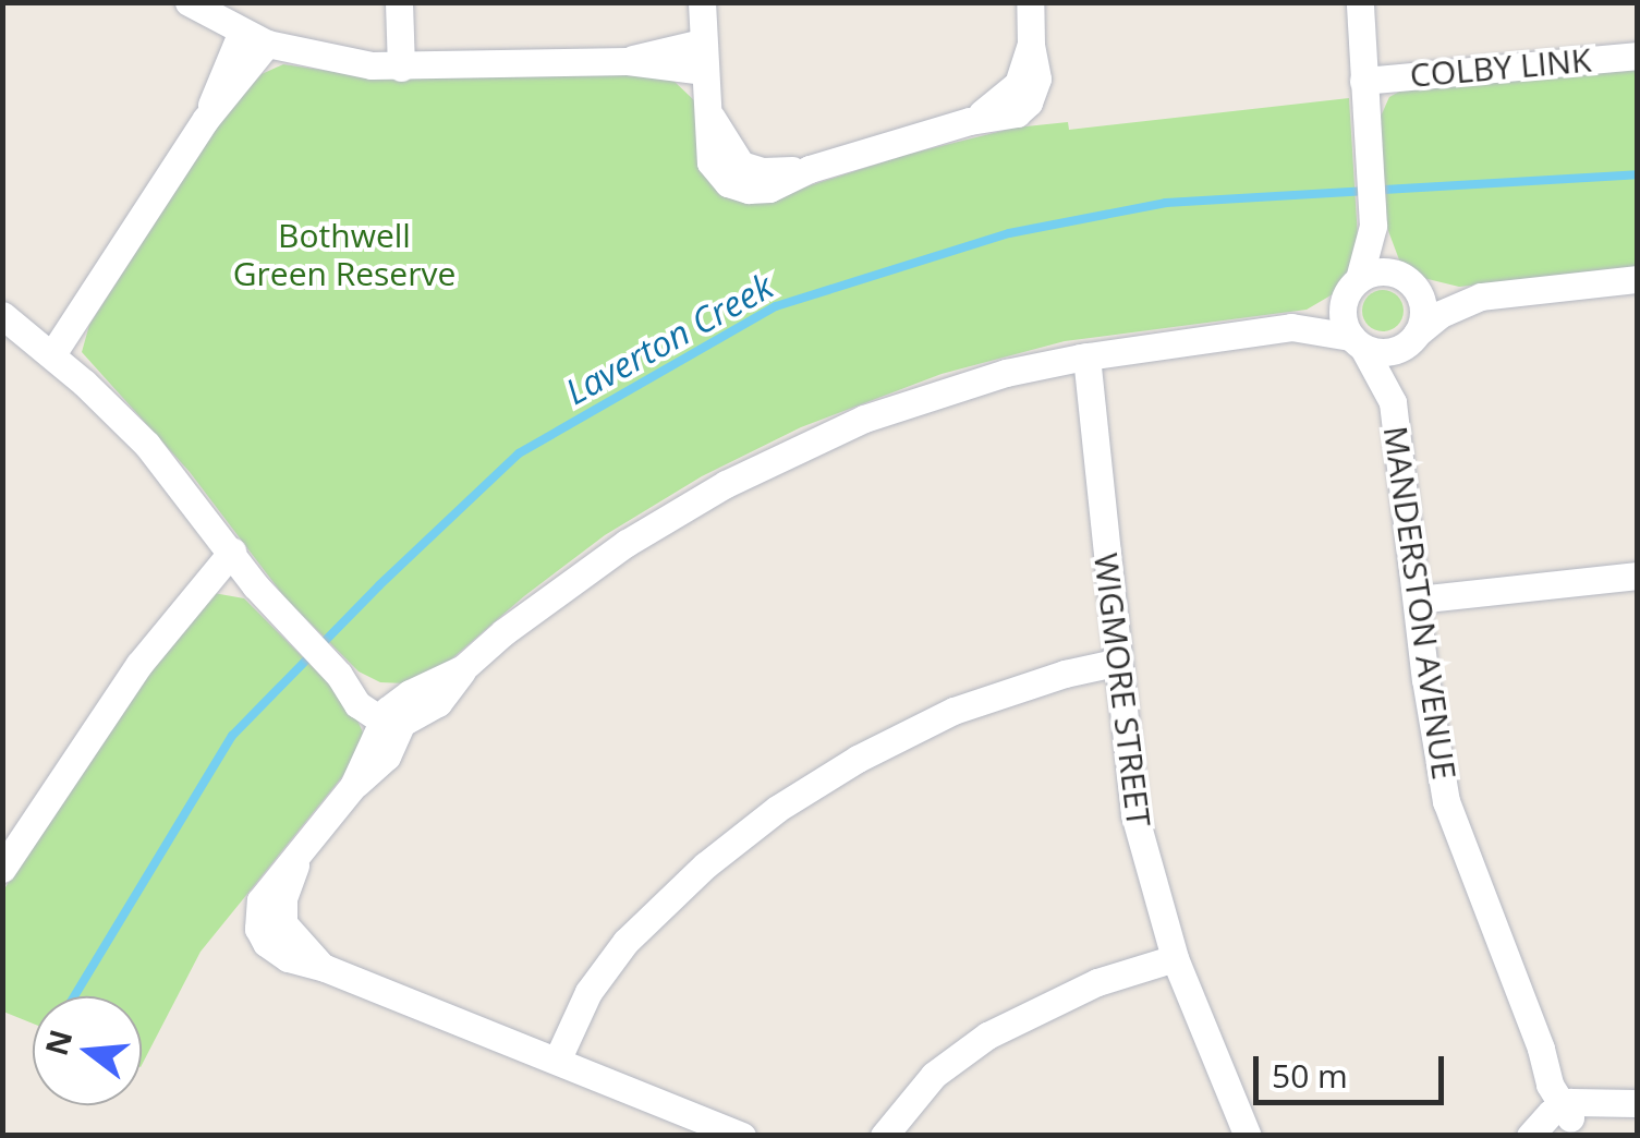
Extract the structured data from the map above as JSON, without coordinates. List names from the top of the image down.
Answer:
{
  "streets": {
    "street": ["COLBY LINK", "MANDERSTON AVENUE", "WIGMORE STREET"]
  },
  "water": ["Laverton Creek"],
  "parks": ["Bothwell Green Reserve"],
  "scale_bar": "50 m",
  "north": "left"
}
